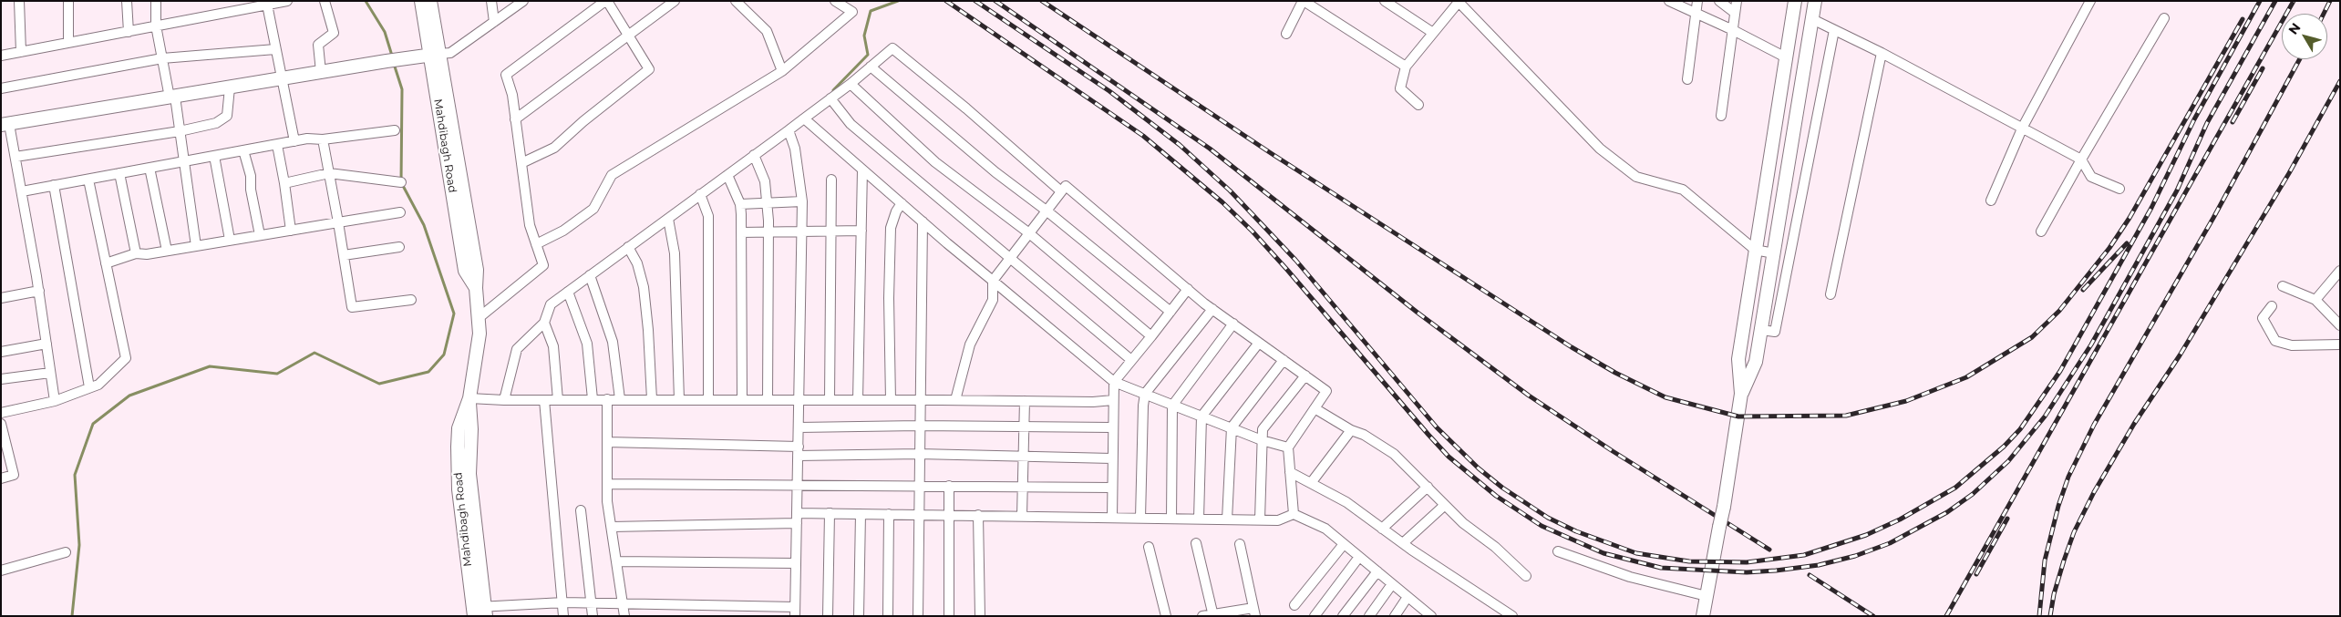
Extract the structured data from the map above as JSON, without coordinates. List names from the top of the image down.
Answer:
{
  "streets": {
    "street": ["Mahdibagh Road"]
  },
  "north": "top left"
}
